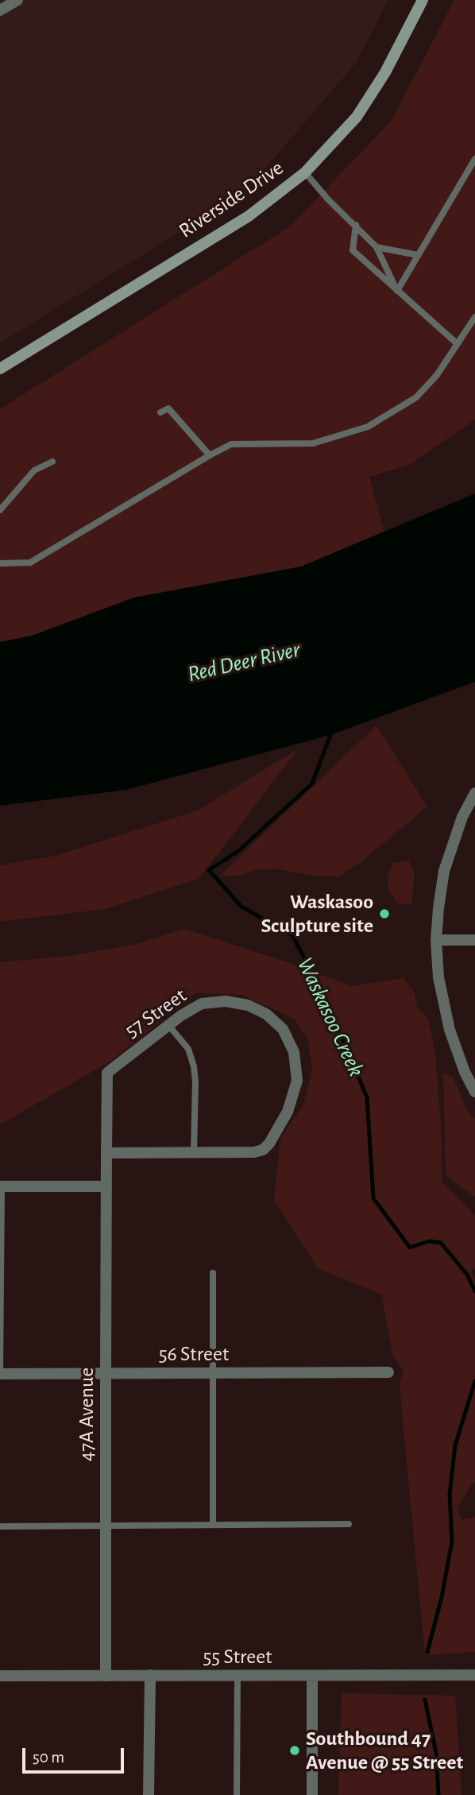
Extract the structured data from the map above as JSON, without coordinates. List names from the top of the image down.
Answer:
{
  "streets": {
    "main road": ["Riverside Drive"],
    "street": [
      "57 Street",
      "56 Street",
      "47A Avenue",
      "55 Street"
    ]
  },
  "crossings": [
    ["57 Street", "47A Avenue"],
    ["56 Street", "47A Avenue"],
    ["47A Avenue", "55 Street"]
  ],
  "water": ["Red Deer River", "Waskasoo Creek"],
  "places": ["Waskasoo Sculpture site", "Southbound 47 Avenue @ 55 Street"],
  "scale_bar": "50 m"
}
